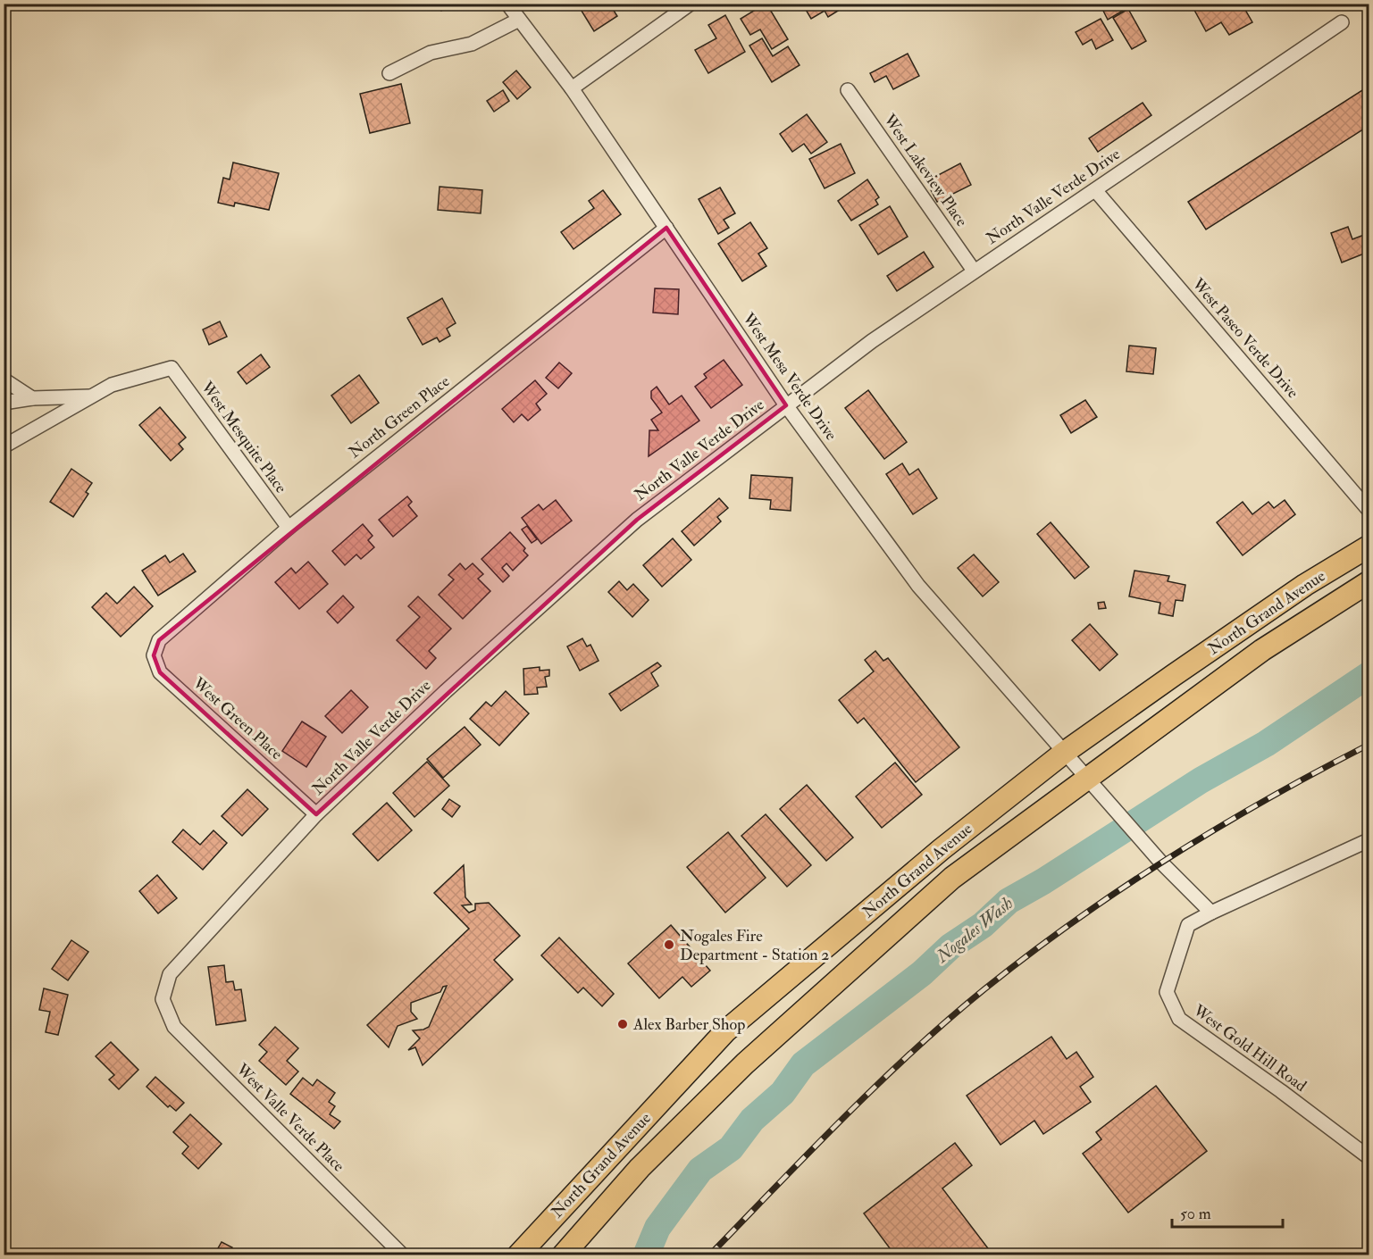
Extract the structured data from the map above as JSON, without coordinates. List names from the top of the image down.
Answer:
{
  "streets": {
    "main road": ["North Grand Avenue"],
    "street": [
      "West Lakeview Place",
      "North Valle Verde Drive",
      "West Paseo Verde Drive",
      "West Mesa Verde Drive",
      "North Green Place",
      "West Mesquite Place",
      "West Green Place",
      "West Gold Hill Road",
      "West Valle Verde Place"
    ]
  },
  "crossings": [
    ["West Lakeview Place", "North Valle Verde Drive"],
    ["North Valle Verde Drive", "West Paseo Verde Drive"],
    ["North Valle Verde Drive", "West Mesa Verde Drive"],
    ["North Valle Verde Drive", "West Green Place"],
    ["North Valle Verde Drive", "West Valle Verde Place"],
    ["West Mesa Verde Drive", "North Green Place"],
    ["West Mesa Verde Drive", "North Grand Avenue"],
    ["North Green Place", "West Mesquite Place"],
    ["North Green Place", "West Green Place"]
  ],
  "water": ["Nogales Wash"],
  "places": ["Nogales Fire Department - Station 2", "Alex Barber Shop"],
  "scale_bar": "50 m"
}
